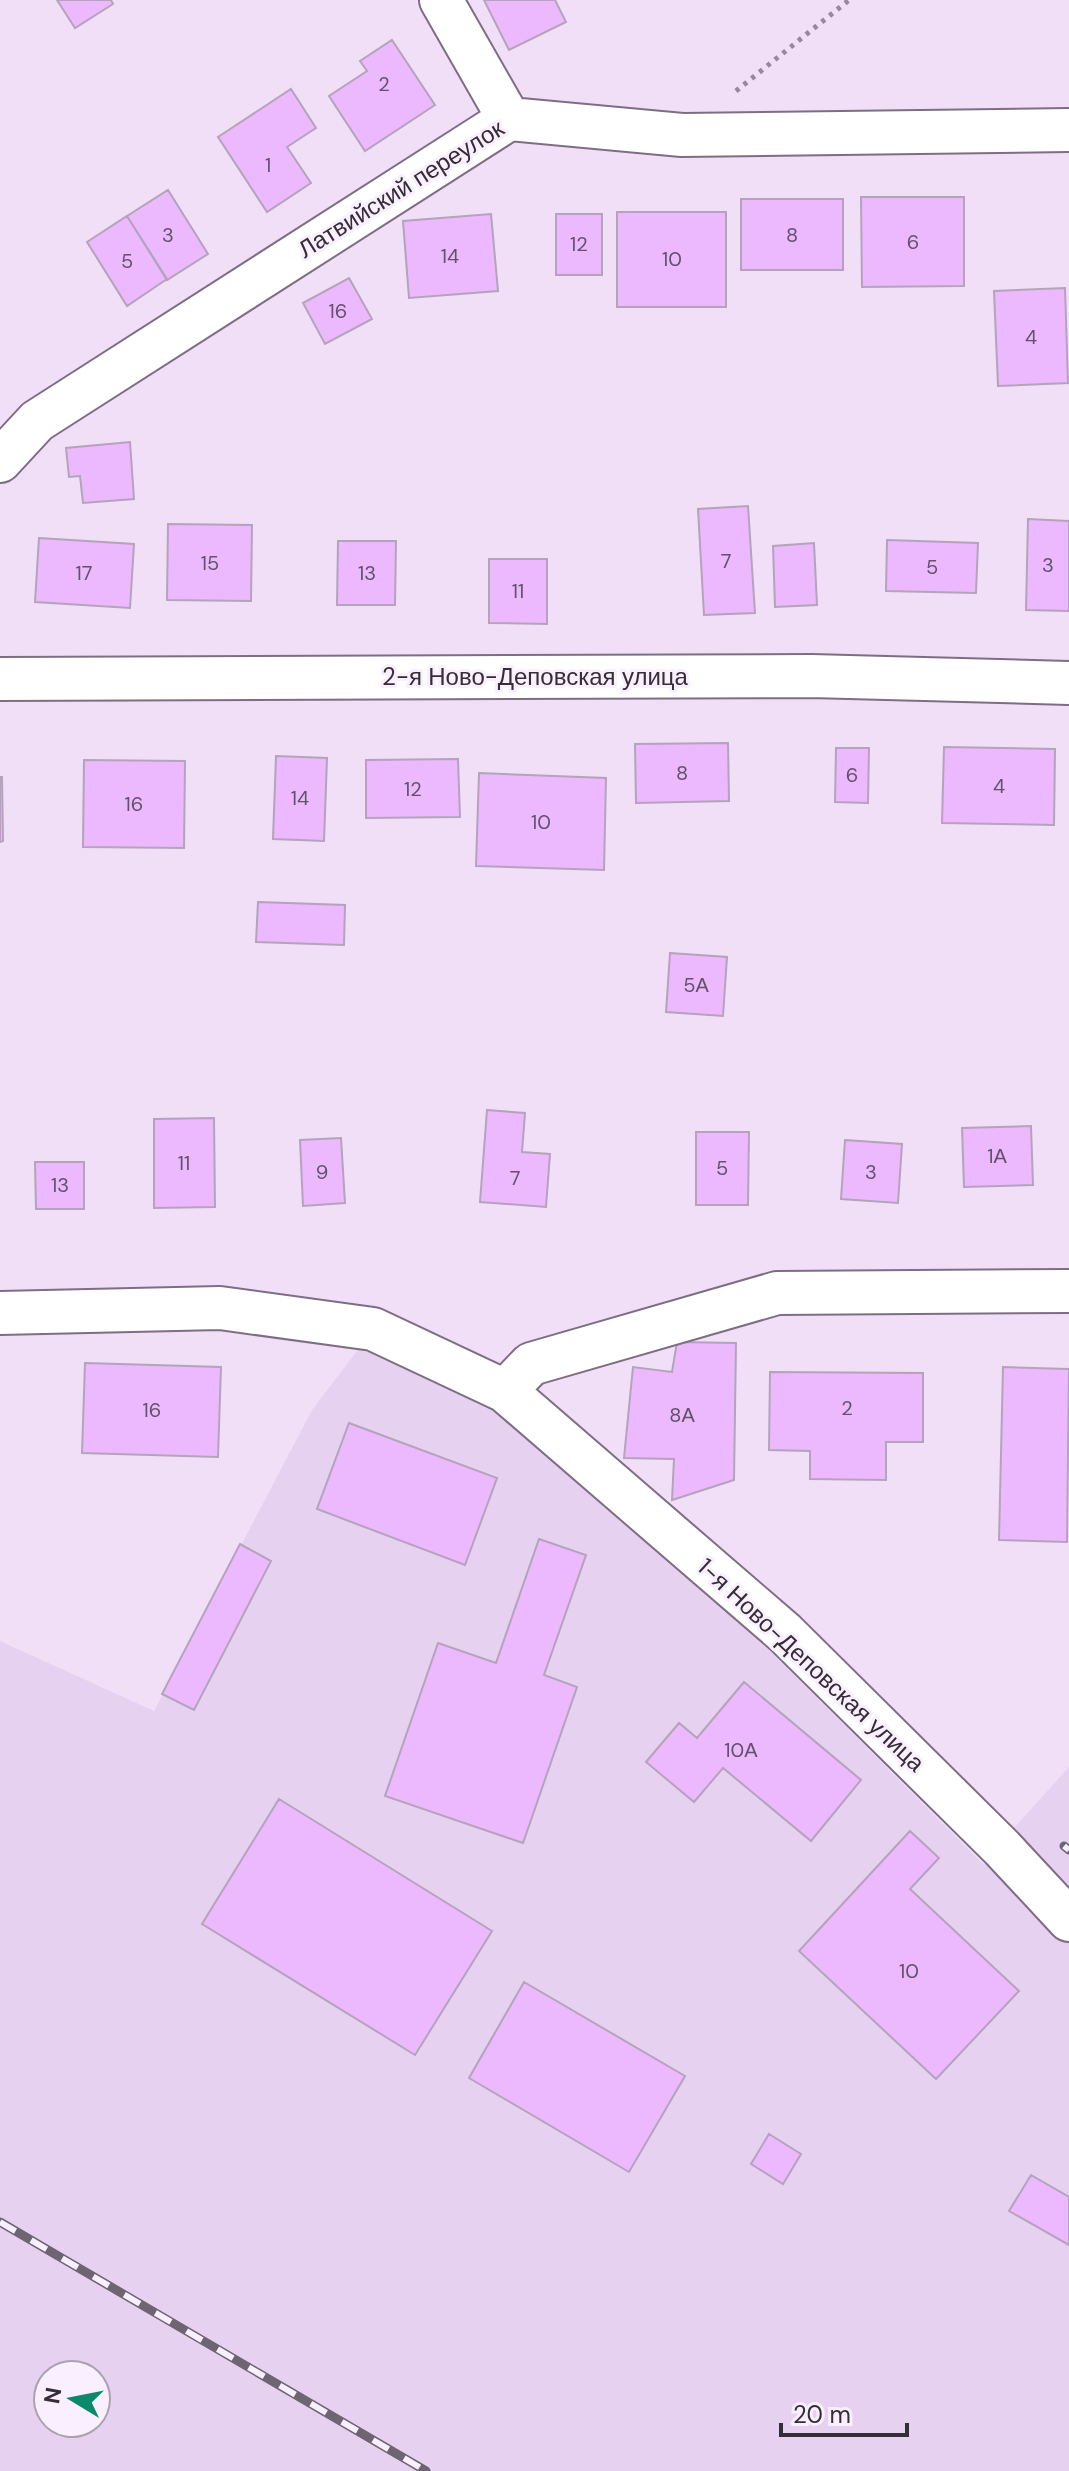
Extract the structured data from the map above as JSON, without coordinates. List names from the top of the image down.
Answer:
{
  "streets": {
    "street": ["Латвийский переулок", "2-я Ново-Деповская улица", "1-я Ново-Деповская улица"]
  },
  "house_numbers": [
    "2",
    "1",
    "3",
    "8",
    "6",
    "12",
    "14",
    "10",
    "5",
    "16",
    "4",
    "7",
    "15",
    "3",
    "5",
    "17",
    "13",
    "11",
    "8",
    "6",
    "4",
    "12",
    "14",
    "16",
    "10",
    "5А",
    "1А",
    "11",
    "5",
    "9",
    "3",
    "7",
    "13",
    "2",
    "16",
    "8А",
    "10А",
    "10"
  ],
  "scale_bar": "20 m",
  "north": "left"
}
